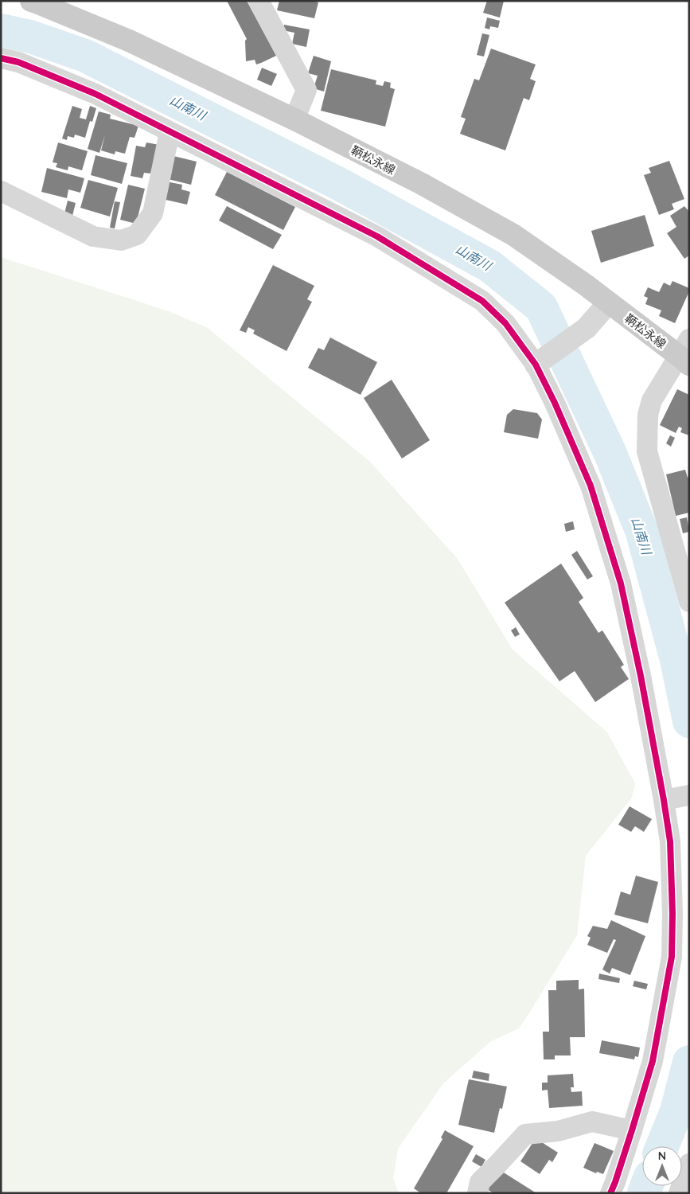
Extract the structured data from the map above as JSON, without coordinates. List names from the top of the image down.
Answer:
{
  "streets": {
    "main road": ["鞆松永線"]
  },
  "water": ["山南川"],
  "north": "top"
}
